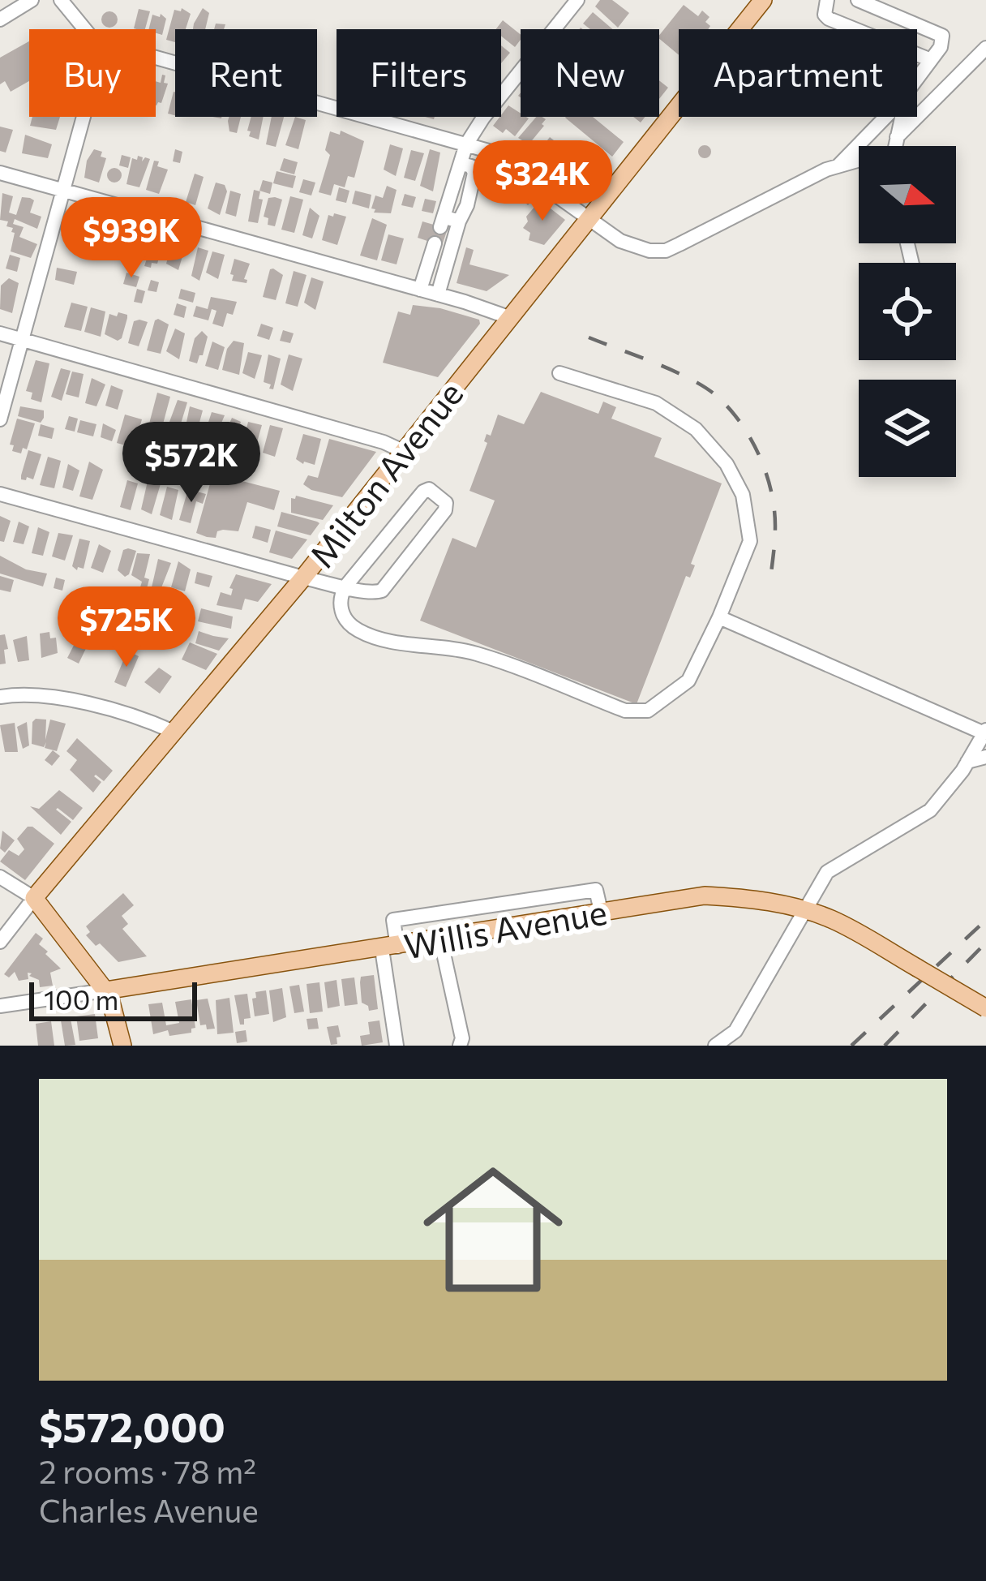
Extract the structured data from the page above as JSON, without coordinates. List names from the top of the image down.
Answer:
{
  "streets": {
    "main road": ["Milton Avenue", "Willis Avenue"]
  },
  "scale_bar": "100 m",
  "north": "right",
  "page": {
    "chip": [
      "Buy",
      "Rent",
      "Filters",
      "New",
      "Apartment"
    ],
    "price": [
      "$324K",
      "$939K",
      "$572K",
      "$725K"
    ],
    "scale": "100 m",
    "list": [
      {
        "name": "$572,000",
        "note": "2 rooms · 78 m² · Charles Avenue"
      }
    ]
  }
}
